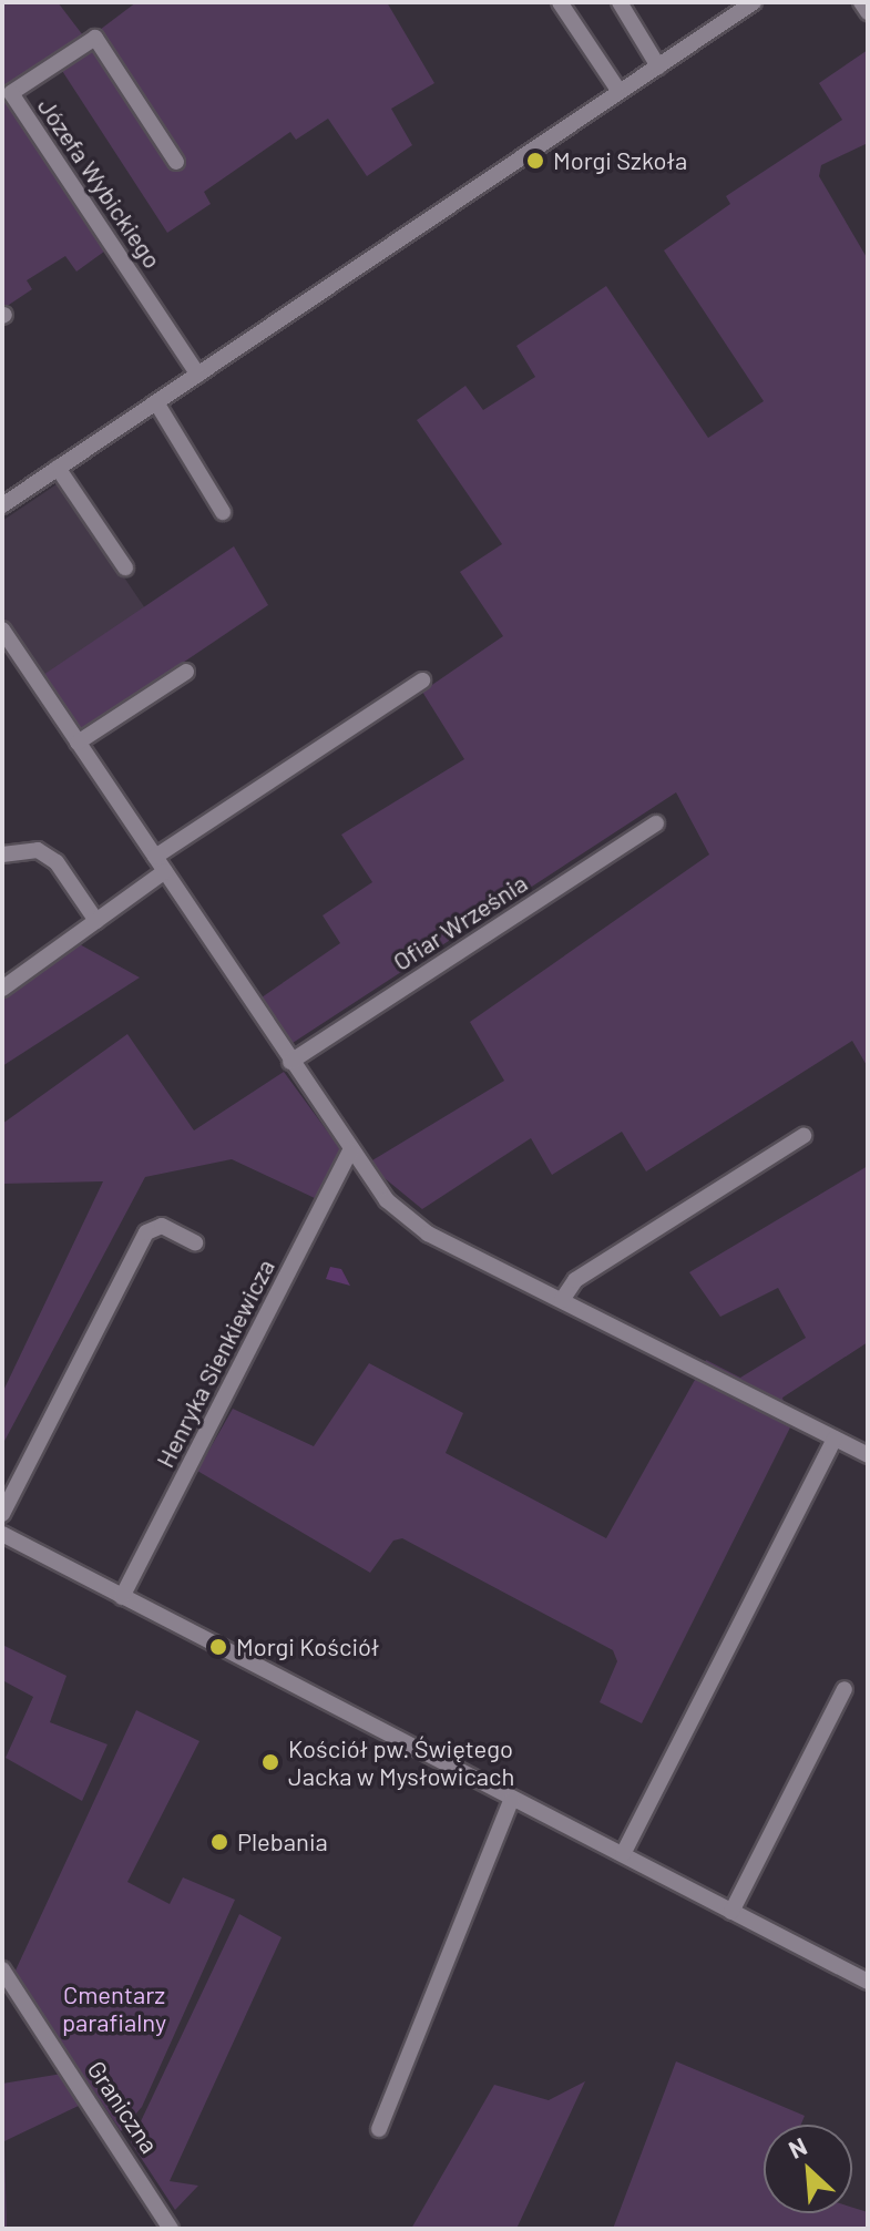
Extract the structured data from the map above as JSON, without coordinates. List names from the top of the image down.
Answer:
{
  "streets": {
    "street": [
      "Józefa Wybickiego",
      "Ofiar Września",
      "Henryka Sienkiewicza",
      "Graniczna"
    ]
  },
  "parks": ["Cmentarz parafialny"],
  "places": [
    "Morgi Szkoła",
    "Morgi Kościół",
    "Kościół pw. Świętego Jacka w Mysłowicach",
    "Plebania"
  ],
  "north": "top left"
}
